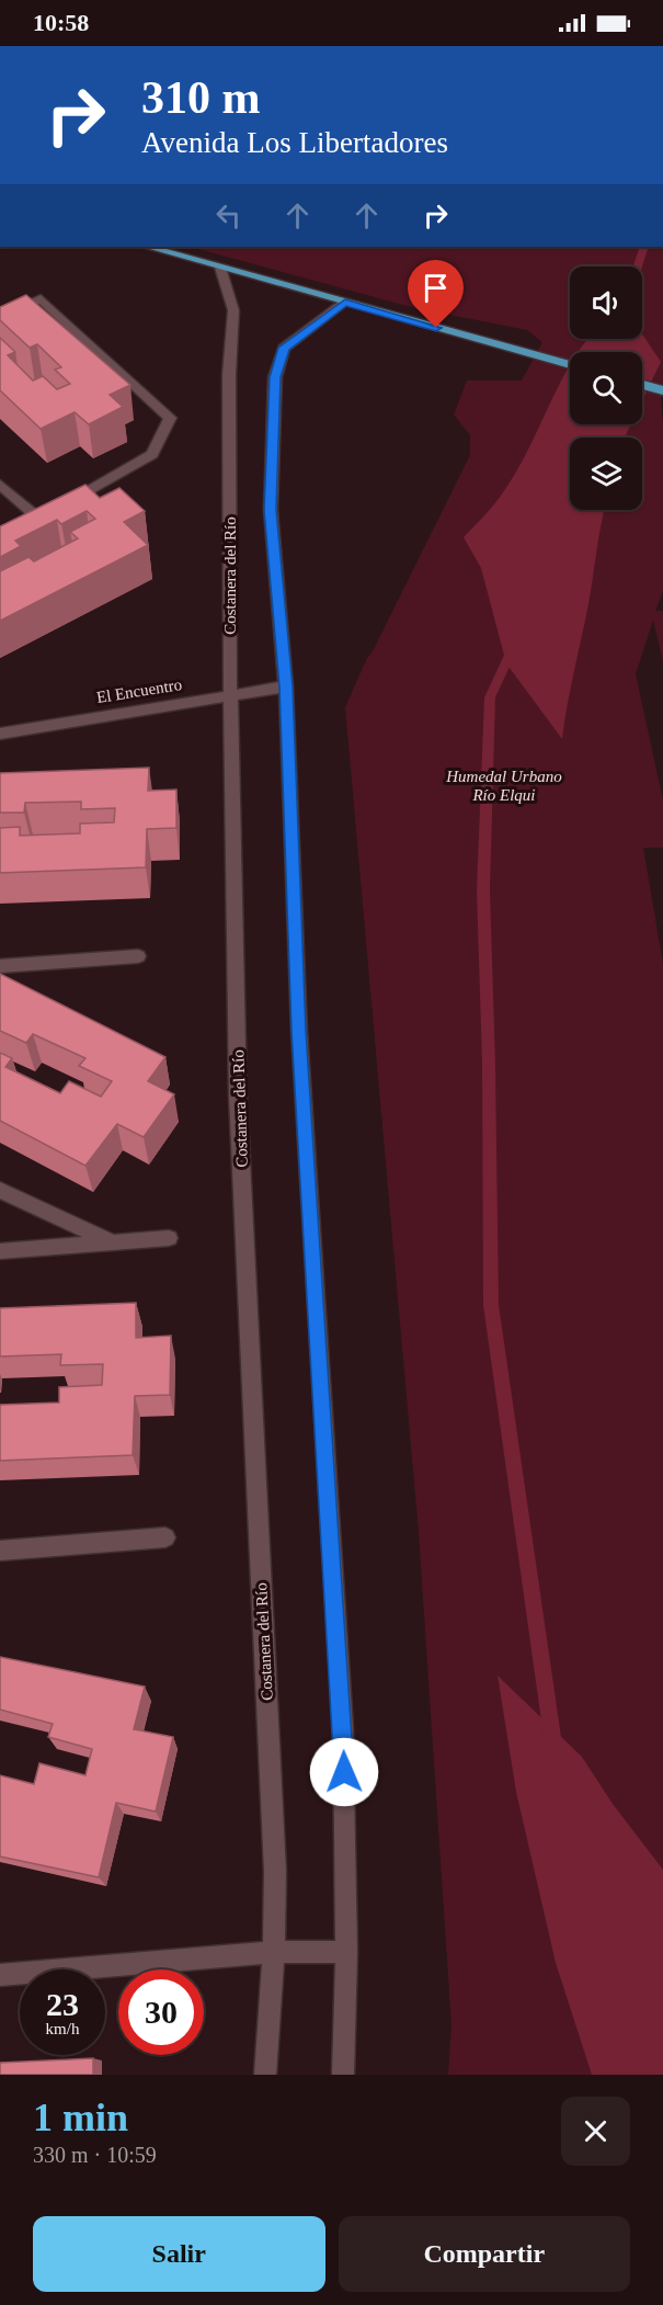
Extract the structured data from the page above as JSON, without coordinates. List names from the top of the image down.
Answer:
{
  "streets": {
    "street": ["Costanera del Río", "El Encuentro"]
  },
  "crossings": [
    ["Costanera del Río", "El Encuentro"]
  ],
  "parks": ["Humedal Urbano Río Elqui"],
  "page": {
    "status": "10:58",
    "turn": ["310 m", "Avenida Los Libertadores"],
    "speed": "23 km/h",
    "limit": "30",
    "heading": ["1 min", "330 m · 10:59"],
    "buttons": ["Salir", "Compartir"]
  }
}
